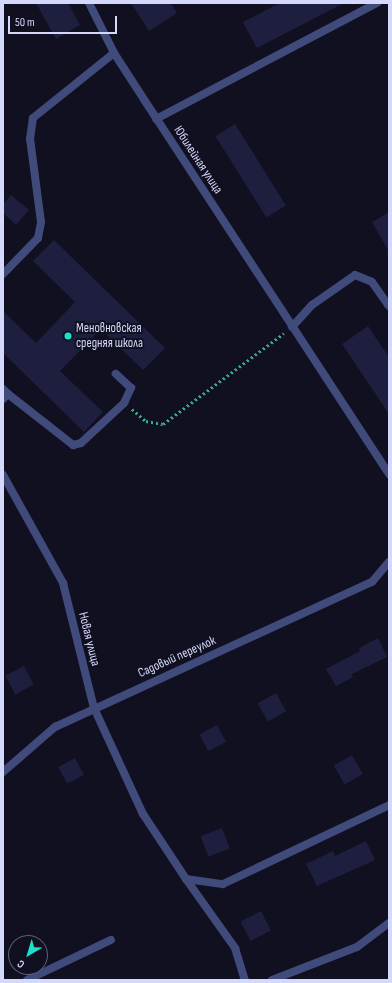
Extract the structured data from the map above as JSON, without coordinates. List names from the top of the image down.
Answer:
{
  "streets": {
    "lane": ["Юбилейная улица", "Новая улица", "Садовый переулок"]
  },
  "crossings": [
    ["Новая улица", "Садовый переулок"]
  ],
  "places": ["Меновновская средняя школа"],
  "scale_bar": "50 m",
  "north": "bottom left"
}
